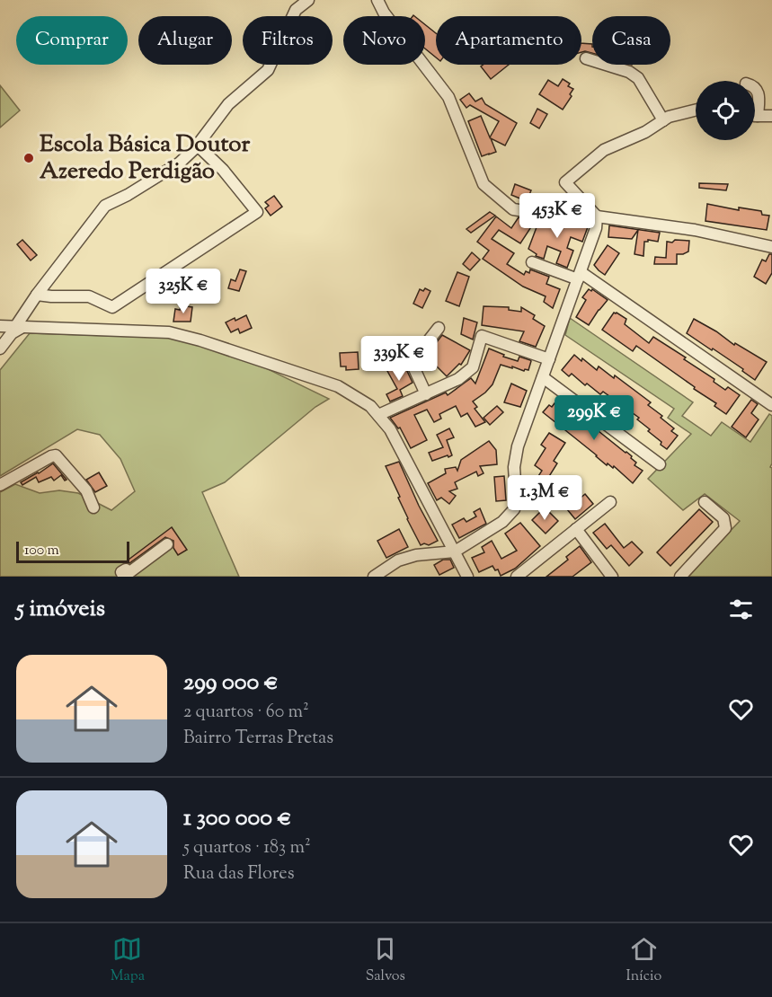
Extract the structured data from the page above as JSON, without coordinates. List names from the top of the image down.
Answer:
{
  "places": ["Escola Básica Doutor Azeredo Perdigão"],
  "scale_bar": "100 m",
  "page": {
    "chip": [
      "Comprar",
      "Alugar",
      "Filtros",
      "Novo",
      "Apartamento",
      "Casa"
    ],
    "price": [
      "453K €",
      "325K €",
      "339K €",
      "299K €",
      "1.3M €"
    ],
    "scale": "100 m",
    "heading": "5 imóveis",
    "list": [
      {
        "name": "299 000 €",
        "note": "2 quartos · 60 m² · Bairro Terras Pretas"
      },
      {
        "name": "1 300 000 €",
        "note": "5 quartos · 183 m² · Rua das Flores"
      }
    ],
    "tabs": ["Mapa", "Salvos", "Início"]
  }
}
